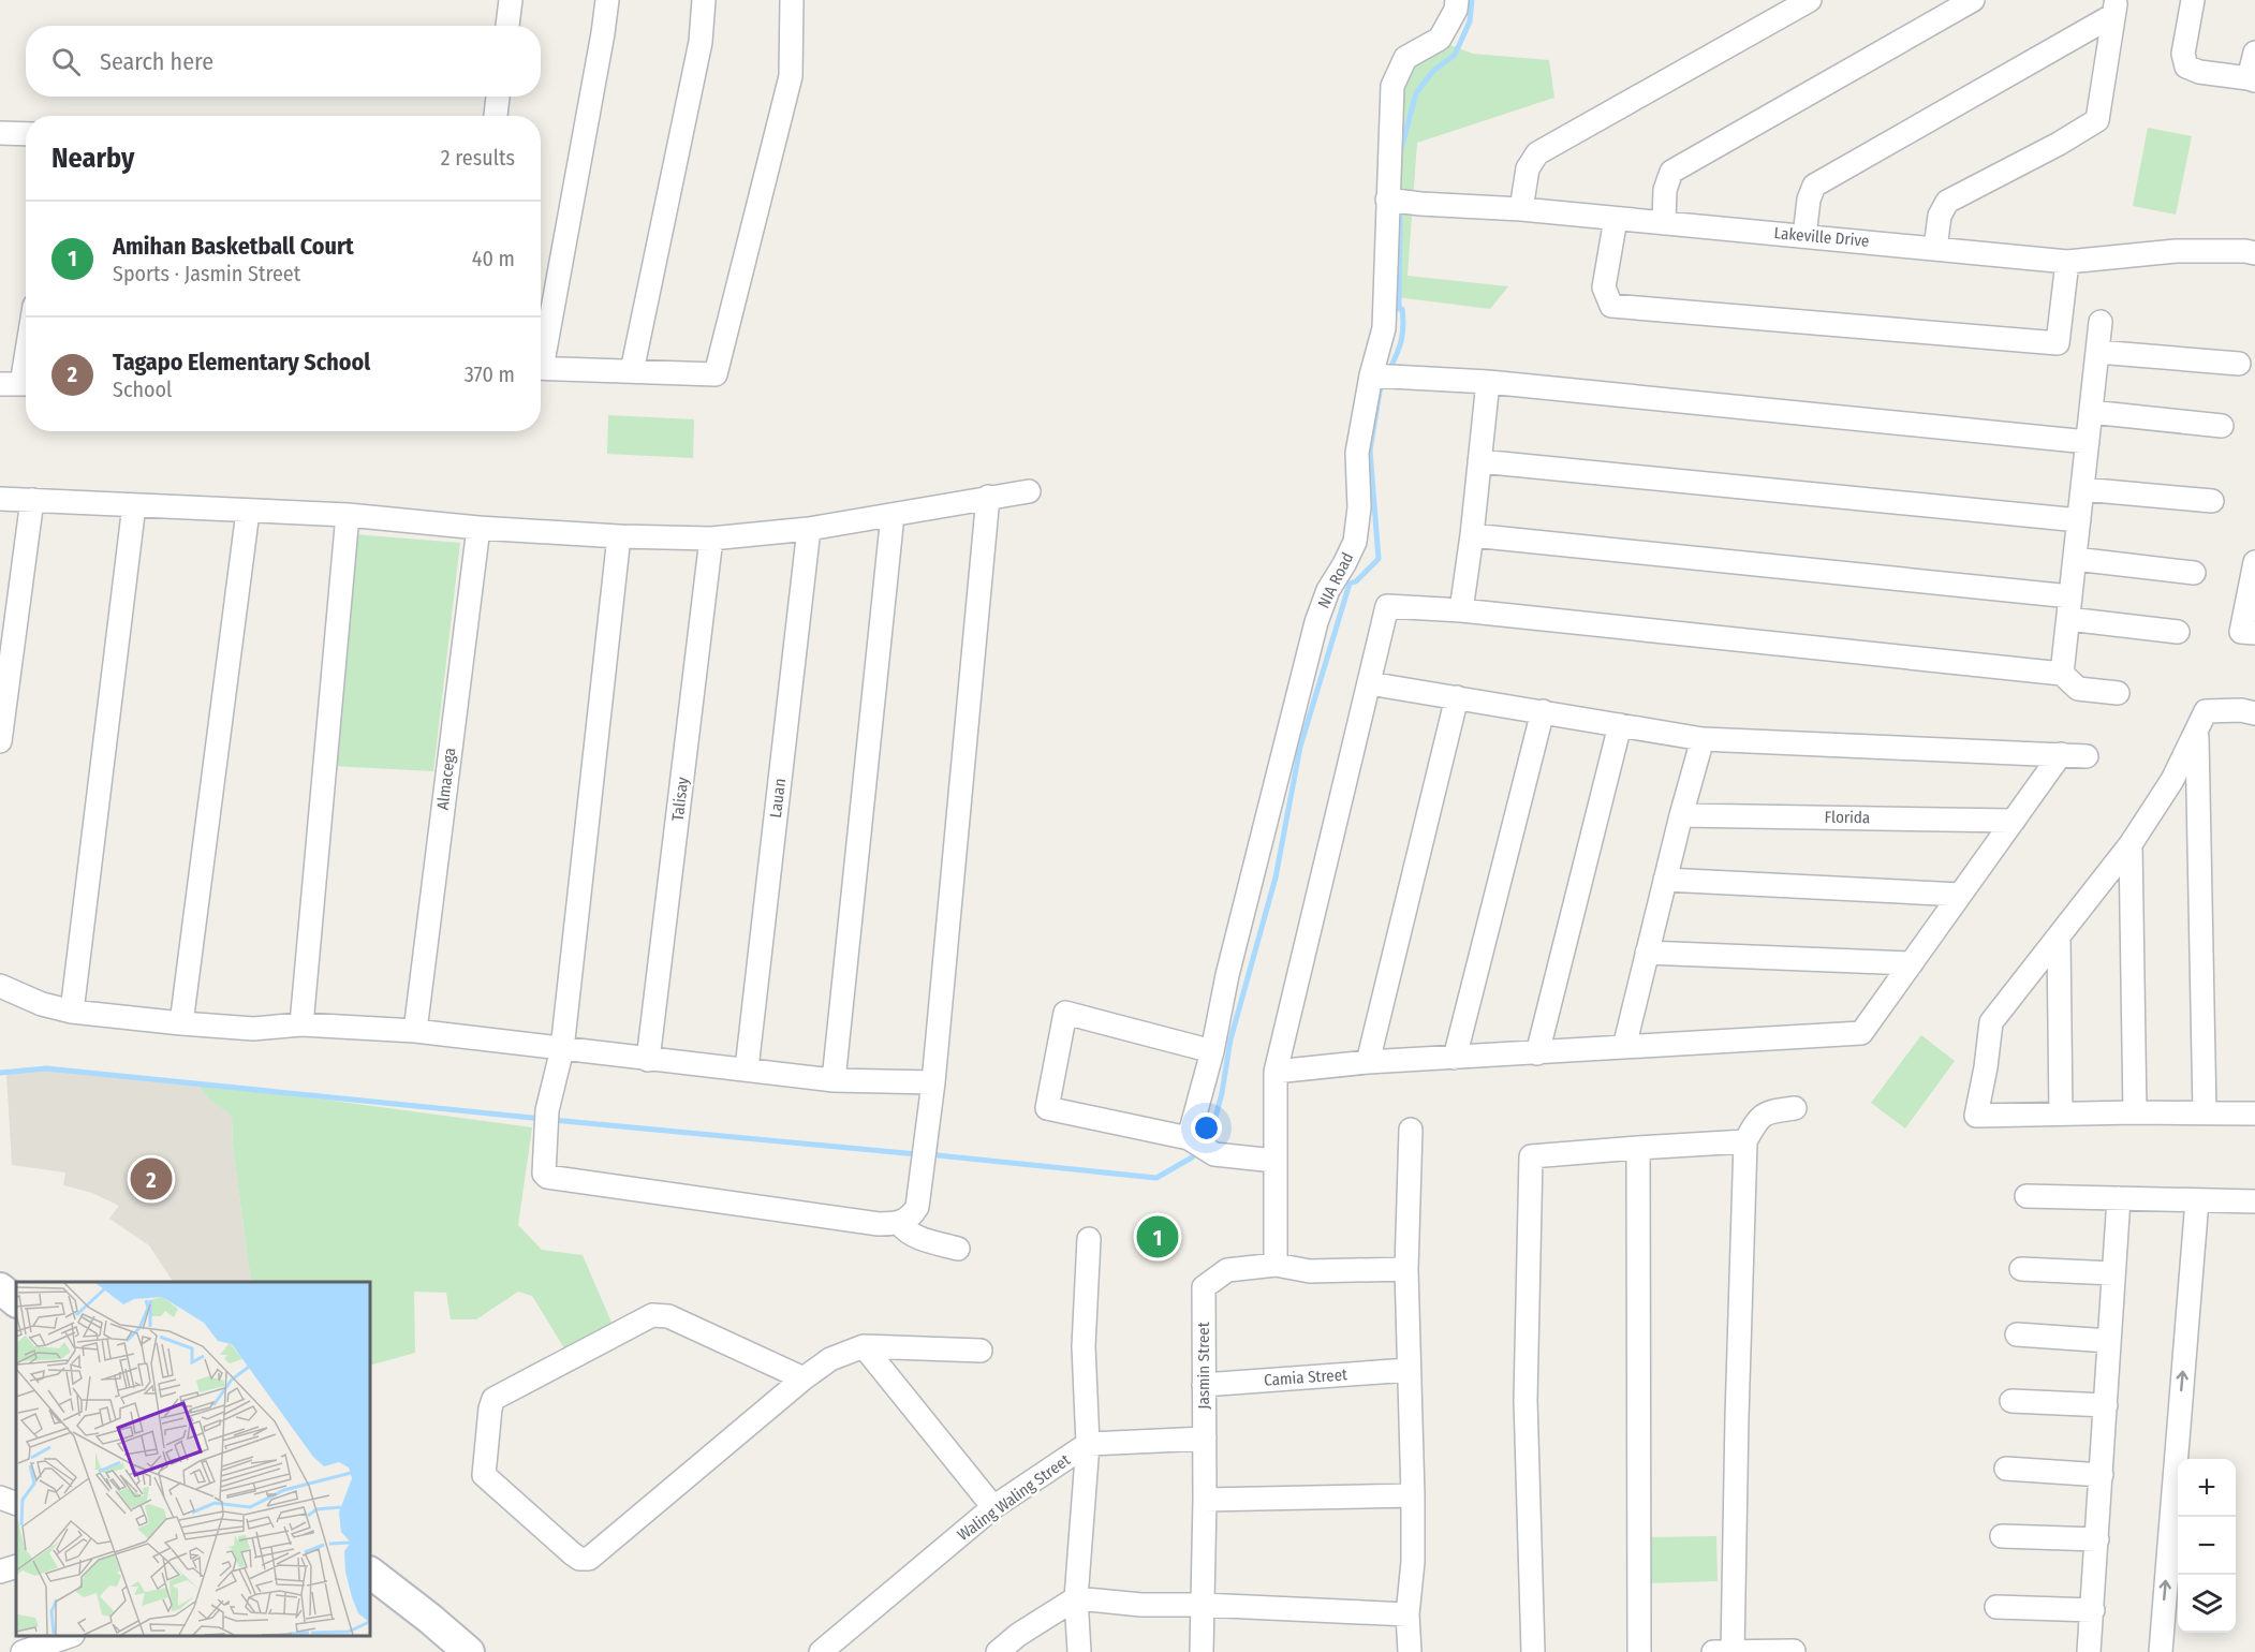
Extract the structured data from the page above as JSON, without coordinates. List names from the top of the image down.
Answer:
{
  "streets": {
    "street": [
      "Lakeville Drive",
      "NIA Road",
      "Almacega",
      "Lauan",
      "Talisay",
      "Florida",
      "Jasmin Street",
      "Camia Street",
      "Waling Waling Street"
    ]
  },
  "crossings": [
    ["Lakeville Drive", "NIA Road"],
    ["Jasmin Street", "Camia Street"],
    ["Jasmin Street", "Waling Waling Street"]
  ],
  "page": {
    "search": "Search here",
    "heading": ["Nearby", "2 results"],
    "list": [
      {
        "mark": "1",
        "name": "Amihan Basketball Court",
        "note": "Sports · Jasmin Street",
        "value": "40 m"
      },
      {
        "mark": "2",
        "name": "Tagapo Elementary School",
        "note": "School",
        "value": "370 m"
      }
    ],
    "pins": ["2", "1"],
    "map_buttons": ["+", "−"]
  }
}
